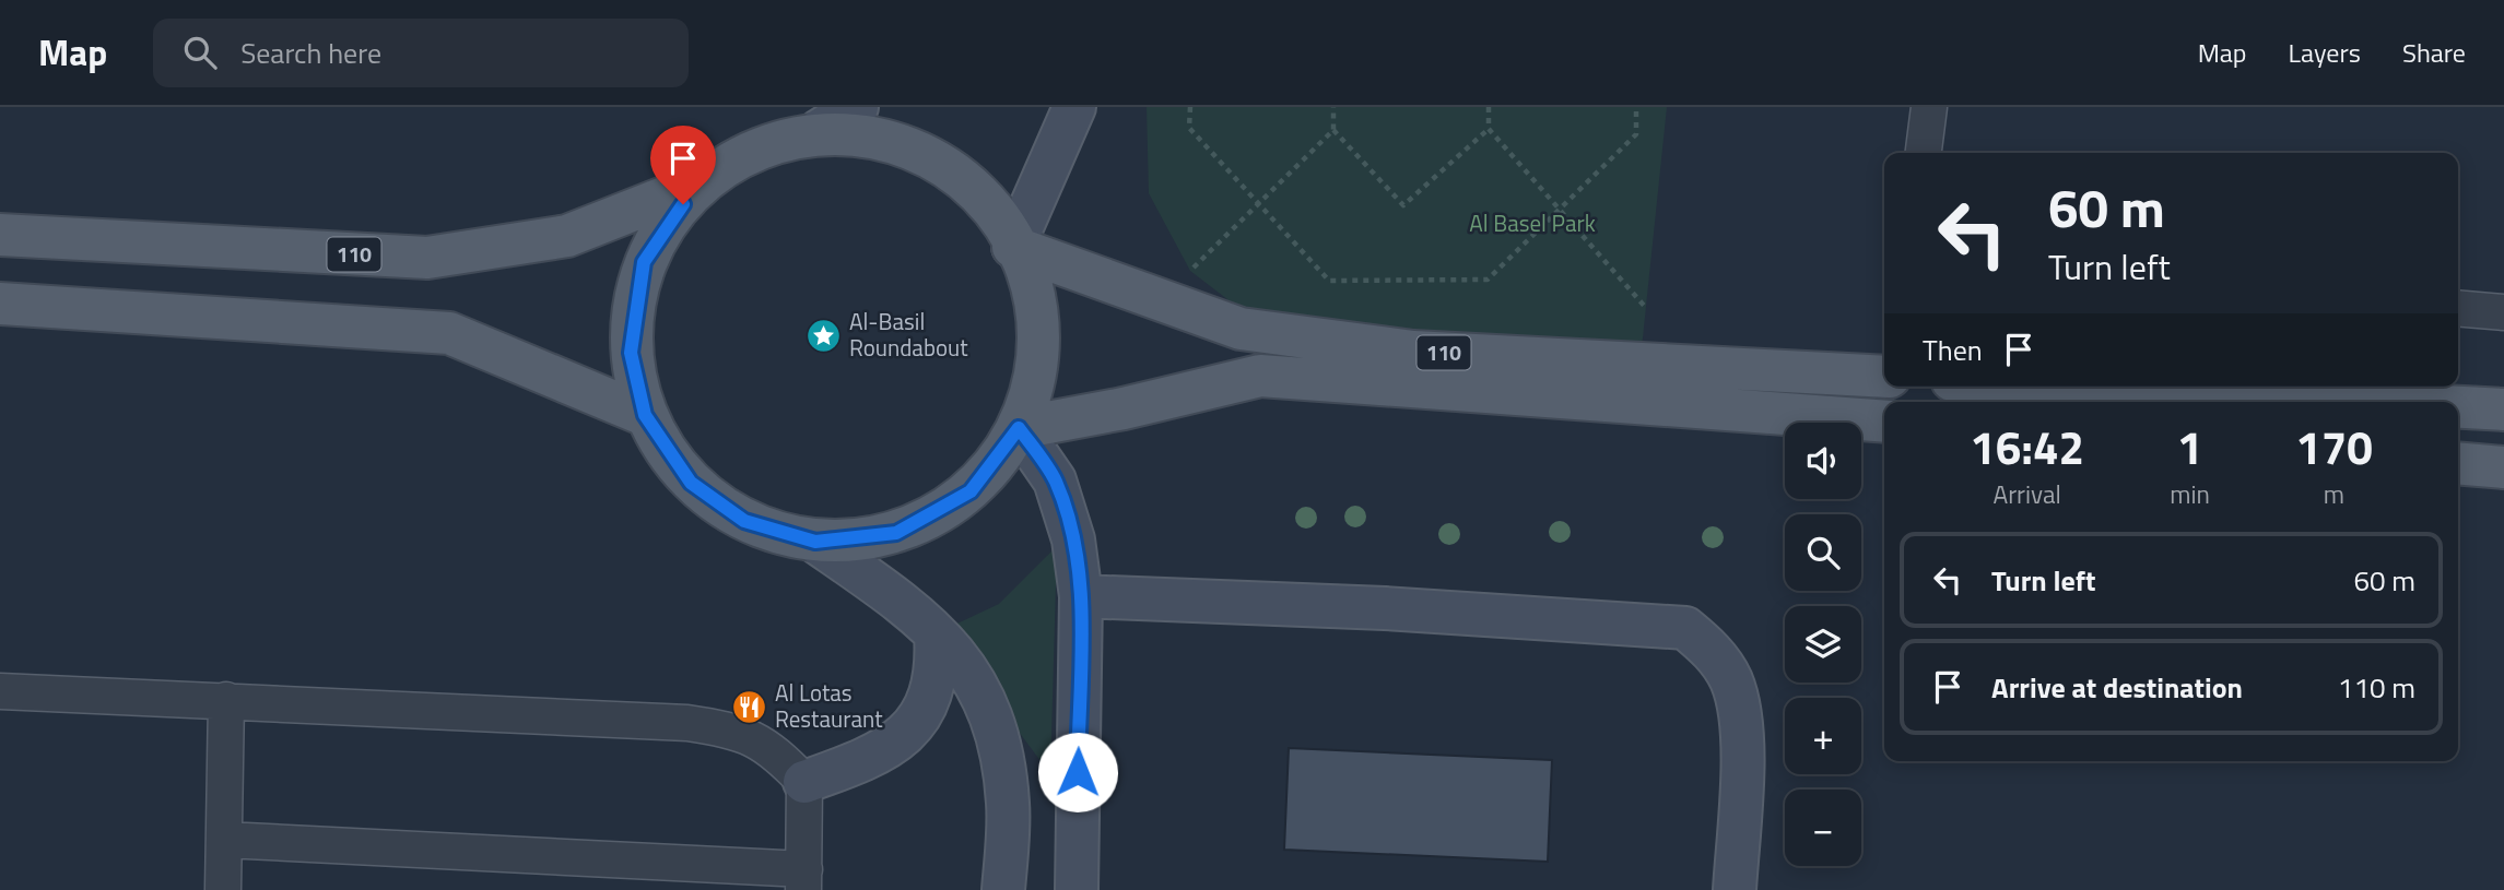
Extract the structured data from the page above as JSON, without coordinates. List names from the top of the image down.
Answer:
{
  "streets": {
    "main road": ["110"]
  },
  "parks": ["Al Basel Park"],
  "places": {
    "place": ["Al-Basil Roundabout"],
    "restaurant": ["Al Lotas Restaurant"]
  },
  "page": {
    "header": "Map",
    "search": "Search here",
    "nav": ["Map", "Layers", "Share"],
    "turn": ["60 m", "Turn left"],
    "then": "Then",
    "eta": [
      "16:42",
      "Arrival",
      "1",
      "min",
      "170",
      "m"
    ],
    "map_buttons": ["+", "−"],
    "list": [
      {
        "name": "Turn left",
        "value": "60 m"
      },
      {
        "name": "Arrive at destination",
        "value": "110 m"
      }
    ]
  }
}
